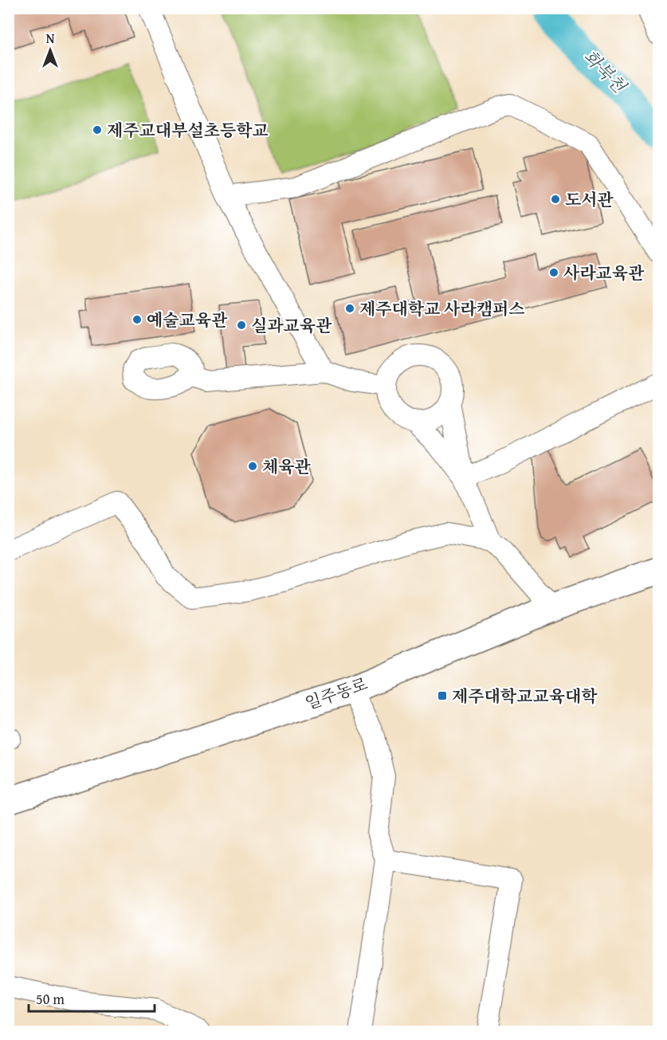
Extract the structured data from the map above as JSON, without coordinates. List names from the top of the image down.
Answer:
{
  "streets": {
    "main road": ["일주동로"]
  },
  "water": ["화북천"],
  "places": {
    "other": [
      "제주교대부설초등학교",
      "도서관",
      "사라교육관",
      "제주대학교 사라캠퍼스",
      "예술교육관",
      "실과교육관",
      "체육관"
    ],
    "transit": ["제주대학교교육대학"]
  },
  "scale_bar": "50 m",
  "north": "top"
}
